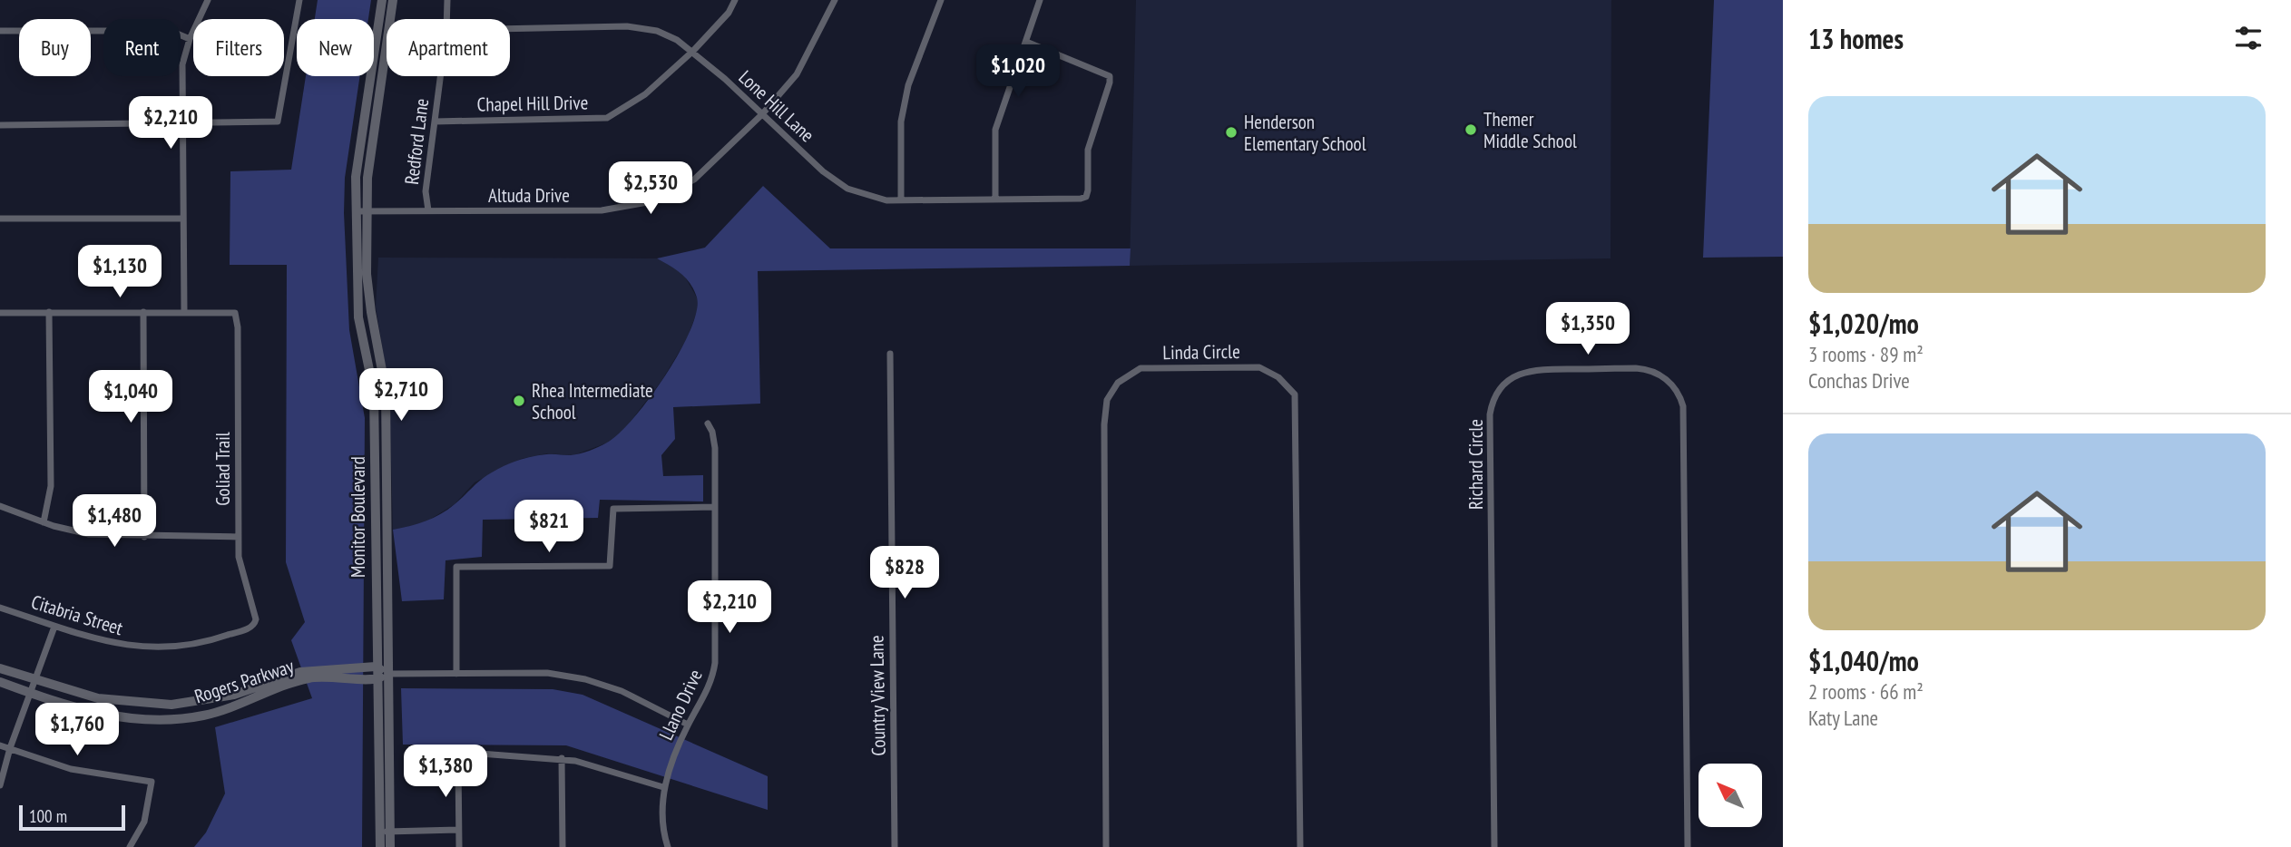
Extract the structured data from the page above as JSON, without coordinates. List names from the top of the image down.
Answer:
{
  "streets": {
    "street": [
      "Chapel Hill Drive",
      "Lone Hill Lane",
      "Redford Lane",
      "Altuda Drive",
      "Linda Circle",
      "Richard Circle",
      "Goliad Trail",
      "Monitor Boulevard",
      "Citabria Street",
      "Rogers Parkway",
      "Country View Lane",
      "Llano Drive"
    ]
  },
  "crossings": [
    ["Chapel Hill Drive", "Lone Hill Lane"],
    ["Chapel Hill Drive", "Redford Lane"],
    ["Lone Hill Lane", "Altuda Drive"],
    ["Redford Lane", "Altuda Drive"],
    ["Altuda Drive", "Monitor Boulevard"],
    ["Goliad Trail", "Citabria Street"],
    ["Monitor Boulevard", "Rogers Parkway"]
  ],
  "places": ["Themer Middle School", "Henderson Elementary School", "Rhea Intermediate School"],
  "scale_bar": "100 m",
  "north": "top left",
  "page": {
    "heading": "13 homes",
    "chip": [
      "Buy",
      "Rent",
      "Filters",
      "New",
      "Apartment"
    ],
    "price": [
      "$1,020",
      "$2,210",
      "$2,530",
      "$1,130",
      "$1,350",
      "$2,710",
      "$1,040",
      "$1,480",
      "$821",
      "$828",
      "$2,210",
      "$1,760",
      "$1,380"
    ],
    "list": [
      {
        "name": "$1,020/mo",
        "note": "3 rooms · 89 m² · Conchas Drive"
      },
      {
        "name": "$1,040/mo",
        "note": "2 rooms · 66 m² · Katy Lane"
      }
    ],
    "scale": "100 m"
  }
}
